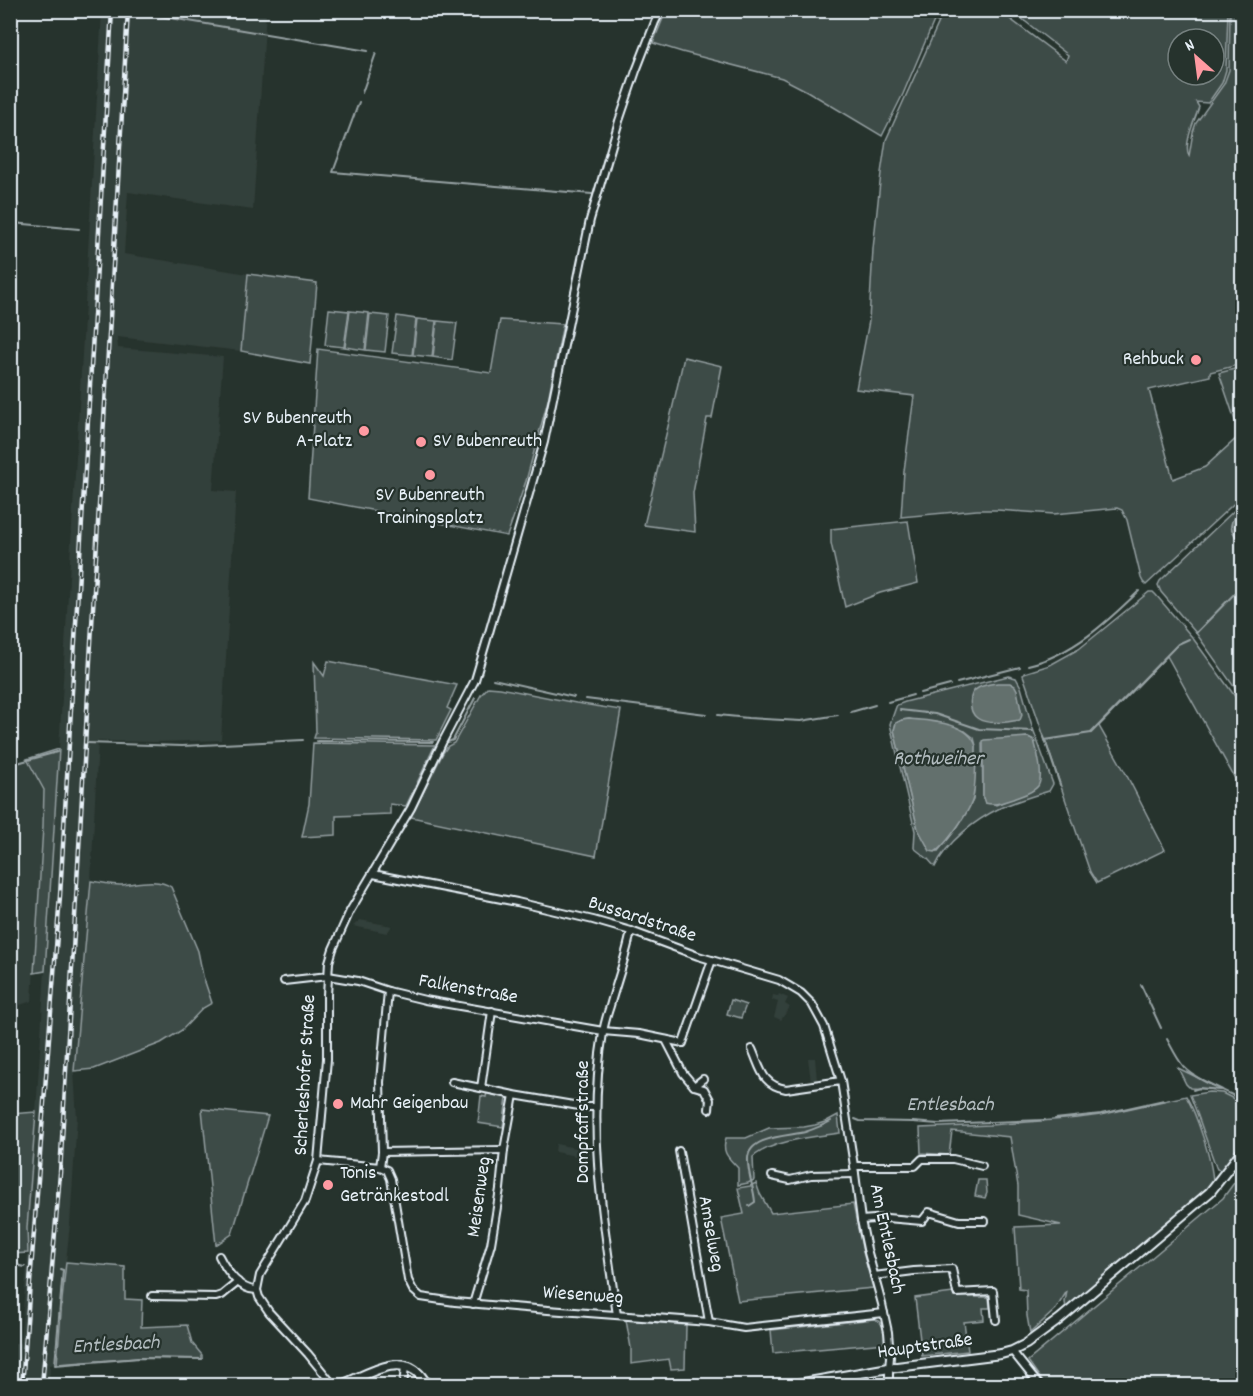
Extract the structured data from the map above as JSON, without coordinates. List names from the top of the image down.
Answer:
{
  "streets": {
    "street": [
      "Bussardstraße",
      "Falkenstraße",
      "Scherleshofer Straße",
      "Dompfaffstraße",
      "Meisenweg",
      "Amselweg",
      "Am Entlesbach",
      "Wiesenweg",
      "Hauptstraße"
    ]
  },
  "crossings": [
    ["Bussardstraße", "Scherleshofer Straße"],
    ["Bussardstraße", "Dompfaffstraße"],
    ["Bussardstraße", "Am Entlesbach"],
    ["Falkenstraße", "Scherleshofer Straße"],
    ["Falkenstraße", "Dompfaffstraße"],
    ["Dompfaffstraße", "Wiesenweg"],
    ["Meisenweg", "Wiesenweg"],
    ["Amselweg", "Wiesenweg"],
    ["Am Entlesbach", "Wiesenweg"],
    ["Am Entlesbach", "Hauptstraße"]
  ],
  "water": ["Rothweiher", "Entlesbach"],
  "places": [
    "Rehbuck",
    "SV Bubenreuth A-Platz",
    "SV Bubenreuth",
    "SV Bubenreuth Trainingsplatz",
    "Mahr Geigenbau",
    "Tonis Getränkestodl"
  ],
  "north": "top left"
}
